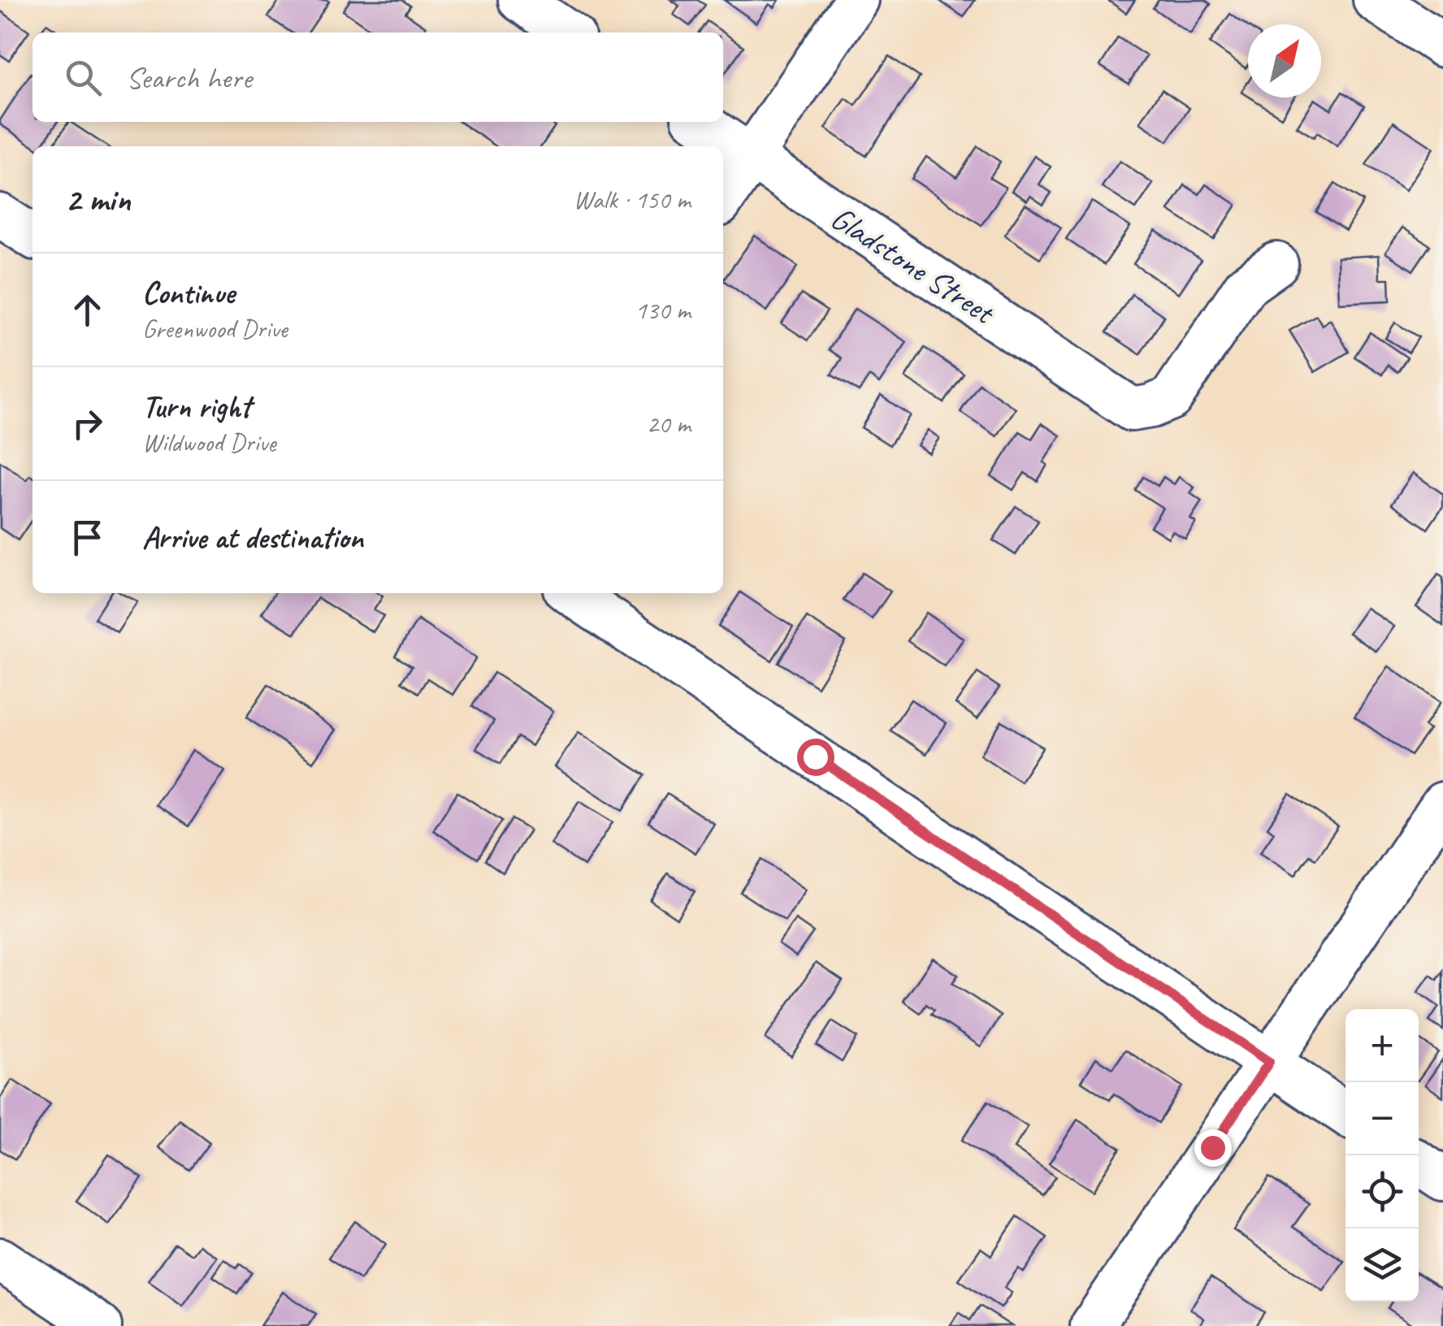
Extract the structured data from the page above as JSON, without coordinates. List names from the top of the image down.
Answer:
{
  "streets": {
    "street": ["Gladstone Street"]
  },
  "north": "top right",
  "page": {
    "search": "Search here",
    "heading": ["2 min", "Walk · 150 m"],
    "list": [
      ["Continue", "Greenwood Drive", "130 m"],
      ["Turn right", "Wildwood Drive", "20 m"],
      "Arrive at destination"
    ],
    "map_buttons": ["+", "−"]
  }
}
